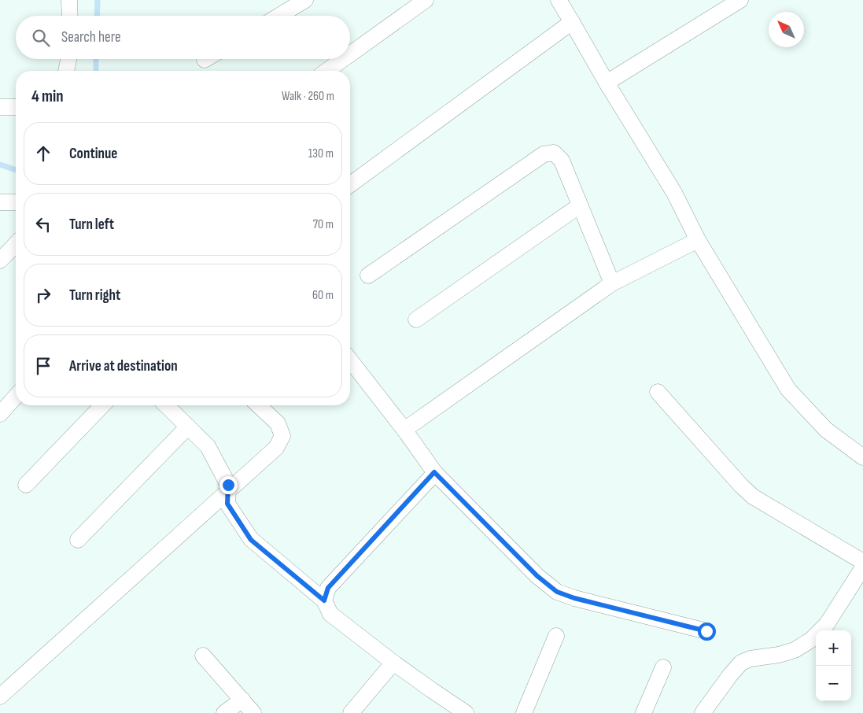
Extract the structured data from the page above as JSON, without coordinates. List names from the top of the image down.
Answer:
{
  "north": "top left",
  "page": {
    "search": "Search here",
    "heading": ["4 min", "Walk · 260 m"],
    "list": [
      ["Continue", "130 m"],
      ["Turn left", "70 m"],
      ["Turn right", "60 m"],
      "Arrive at destination"
    ],
    "map_buttons": ["+", "−"]
  }
}
